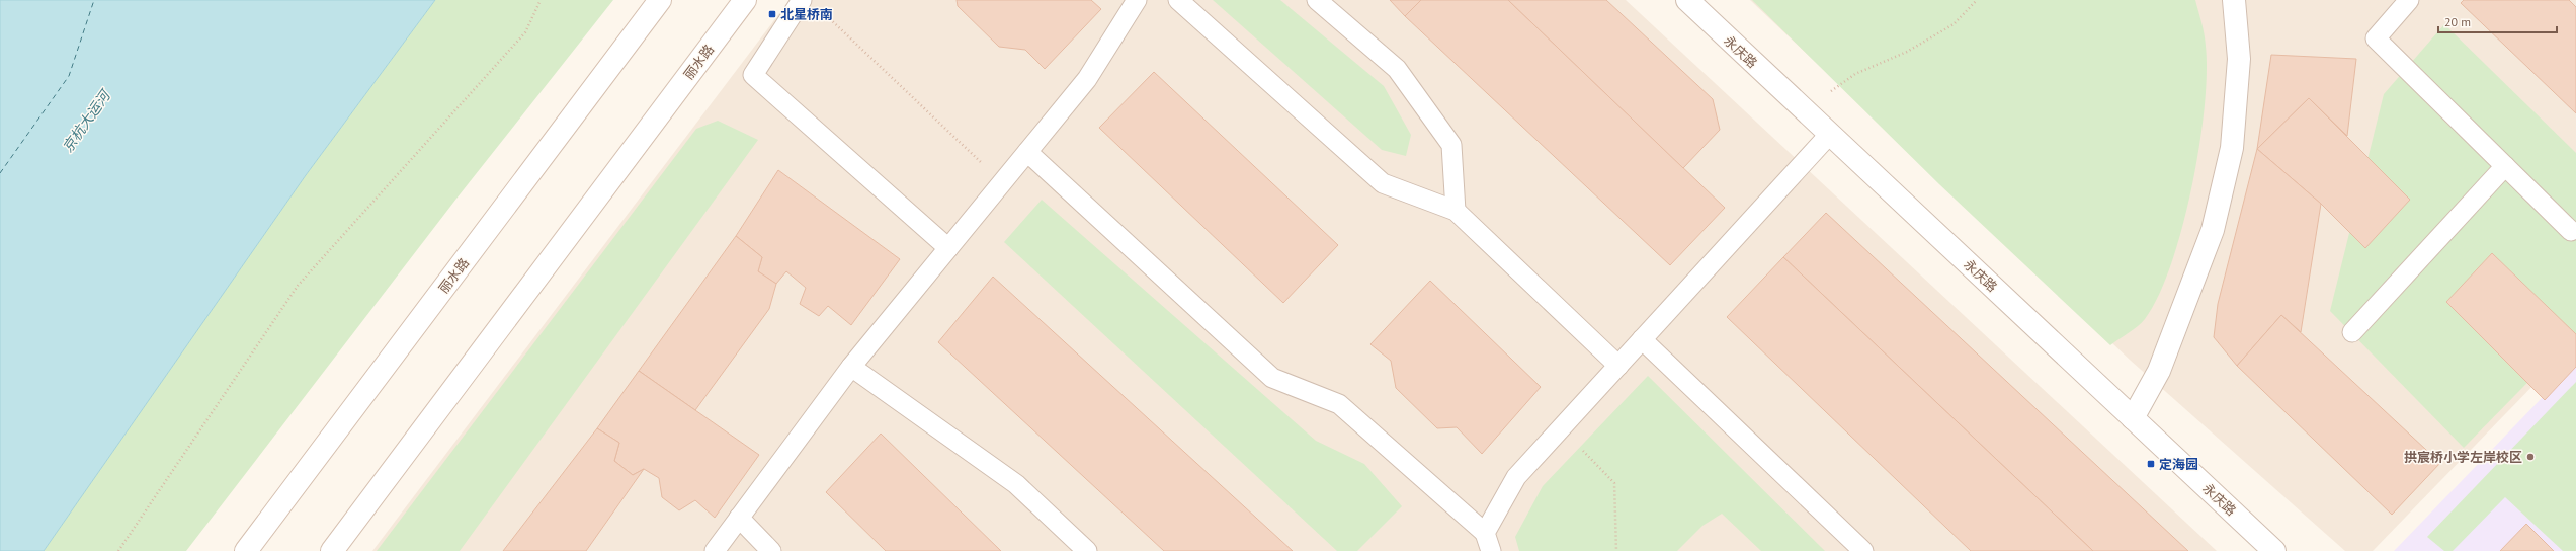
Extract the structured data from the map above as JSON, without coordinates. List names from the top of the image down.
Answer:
{
  "streets": {
    "main road": ["永庆路", "丽水路"]
  },
  "water": ["京杭大运河"],
  "places": {
    "transit": ["北星桥南", "定海园"],
    "other": ["拱宸桥小学左岸校区"]
  },
  "scale_bar": "20 m"
}
